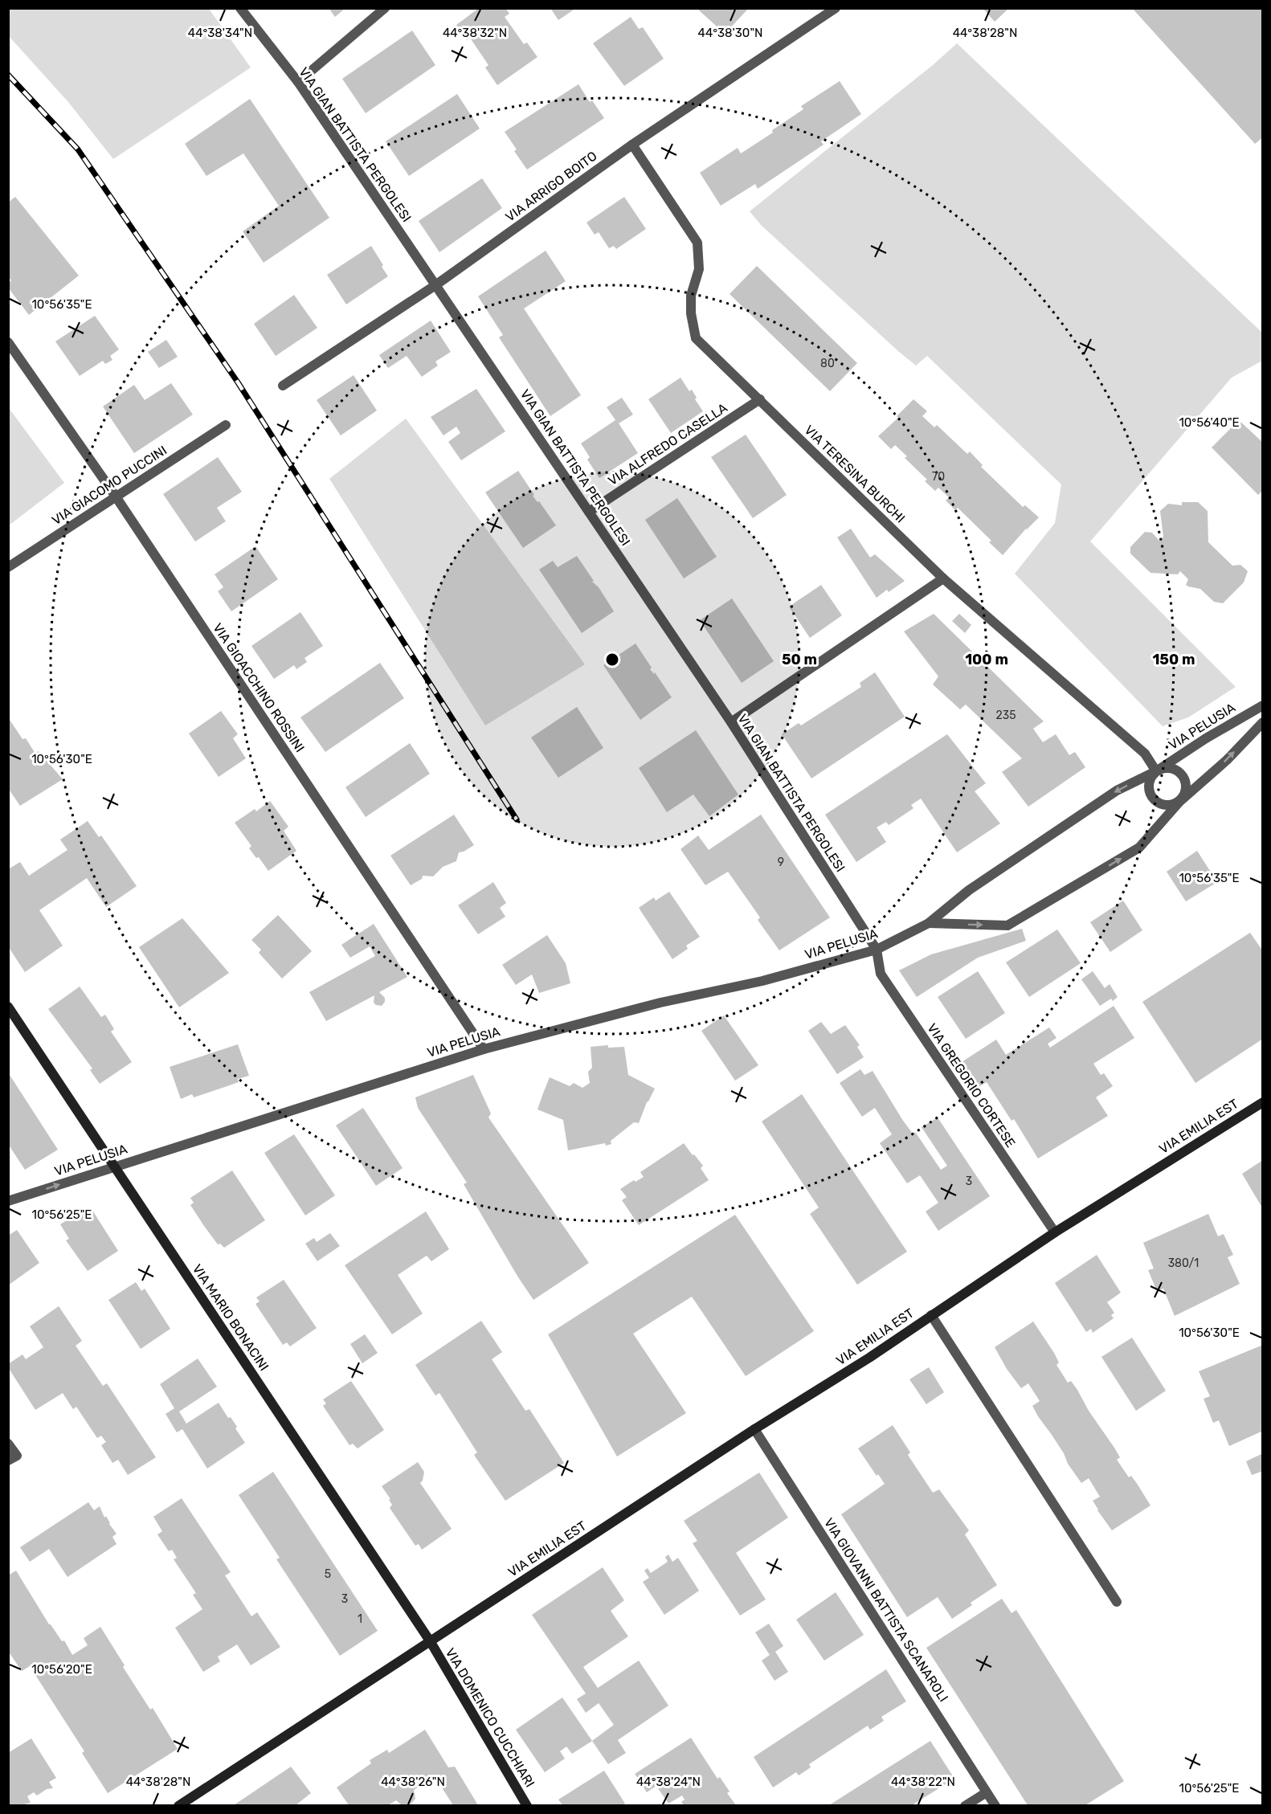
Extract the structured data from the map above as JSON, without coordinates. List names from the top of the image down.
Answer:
{
  "streets": {
    "street": [
      "VIA GIAN BATTISTA PERGOLESI",
      "VIA ARRIGO BOITO",
      "VIA ALFREDO CASELLA",
      "VIA TERESINA BURCHI",
      "VIA GIACOMO PUCCINI",
      "VIA GIOACCHINO ROSSINI",
      "VIA PELUSIA",
      "VIA GREGORIO CORTESE",
      "VIA EMILIA EST",
      "VIA MARIO BONACINI",
      "VIA GIOVANNI BATTISTA SCANAROLI",
      "VIA DOMENICO CUCCHIARI"
    ]
  },
  "crossings": [
    ["VIA GIAN BATTISTA PERGOLESI", "VIA ARRIGO BOITO"],
    ["VIA GIAN BATTISTA PERGOLESI", "VIA ALFREDO CASELLA"],
    ["VIA GIAN BATTISTA PERGOLESI", "VIA PELUSIA"],
    ["VIA GIAN BATTISTA PERGOLESI", "VIA GREGORIO CORTESE"],
    ["VIA ARRIGO BOITO", "VIA TERESINA BURCHI"],
    ["VIA ALFREDO CASELLA", "VIA TERESINA BURCHI"],
    ["VIA TERESINA BURCHI", "VIA PELUSIA"],
    ["VIA GIACOMO PUCCINI", "VIA GIOACCHINO ROSSINI"],
    ["VIA GIOACCHINO ROSSINI", "VIA PELUSIA"],
    ["VIA PELUSIA", "VIA GREGORIO CORTESE"],
    ["VIA PELUSIA", "VIA MARIO BONACINI"],
    ["VIA GREGORIO CORTESE", "VIA EMILIA EST"],
    ["VIA EMILIA EST", "VIA MARIO BONACINI"],
    ["VIA EMILIA EST", "VIA GIOVANNI BATTISTA SCANAROLI"],
    ["VIA EMILIA EST", "VIA DOMENICO CUCCHIARI"],
    ["VIA MARIO BONACINI", "VIA DOMENICO CUCCHIARI"]
  ],
  "house_numbers": [
    "80",
    "70",
    "235",
    "9",
    "3",
    "380/1",
    "5",
    "3",
    "1"
  ],
  "coordinates": [
    "44°38'34\"N",
    "44°38'32\"N",
    "44°38'30\"N",
    "44°38'28\"N",
    "10°56'35\"E",
    "10°56'40\"E",
    "10°56'30\"E",
    "10°56'25\"E",
    "10°56'20\"E",
    "44°38'26\"N",
    "44°38'24\"N",
    "44°38'22\"N"
  ],
  "rings": ["50 m", "100 m", "150 m"]
}
